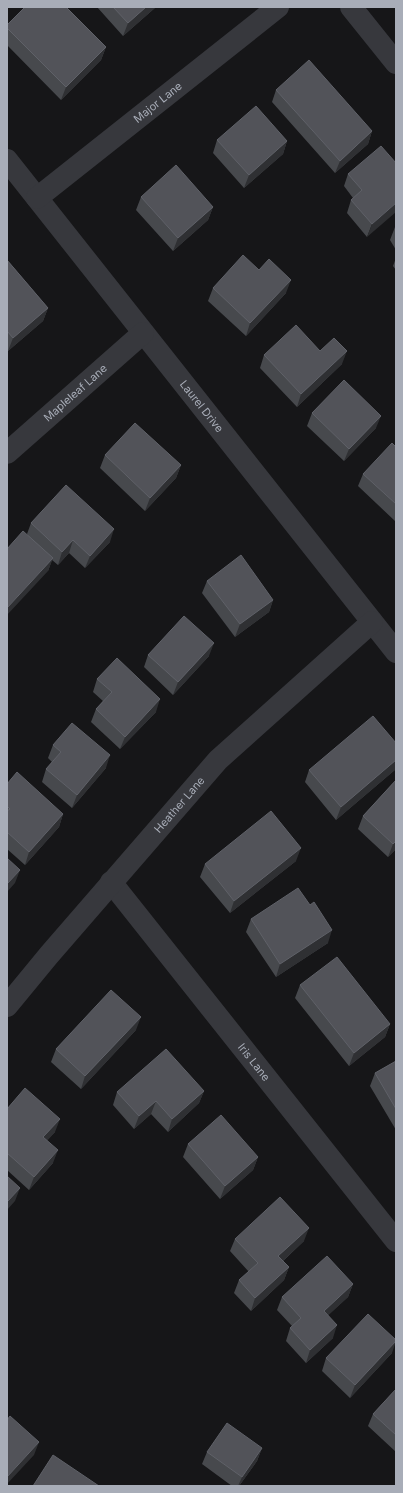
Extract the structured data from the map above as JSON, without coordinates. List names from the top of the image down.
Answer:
{
  "streets": {
    "street": [
      "Major Lane",
      "Mapleleaf Lane",
      "Laurel Drive",
      "Heather Lane",
      "Iris Lane"
    ]
  },
  "crossings": [
    ["Major Lane", "Laurel Drive"],
    ["Mapleleaf Lane", "Laurel Drive"],
    ["Laurel Drive", "Heather Lane"],
    ["Heather Lane", "Iris Lane"]
  ]
}
